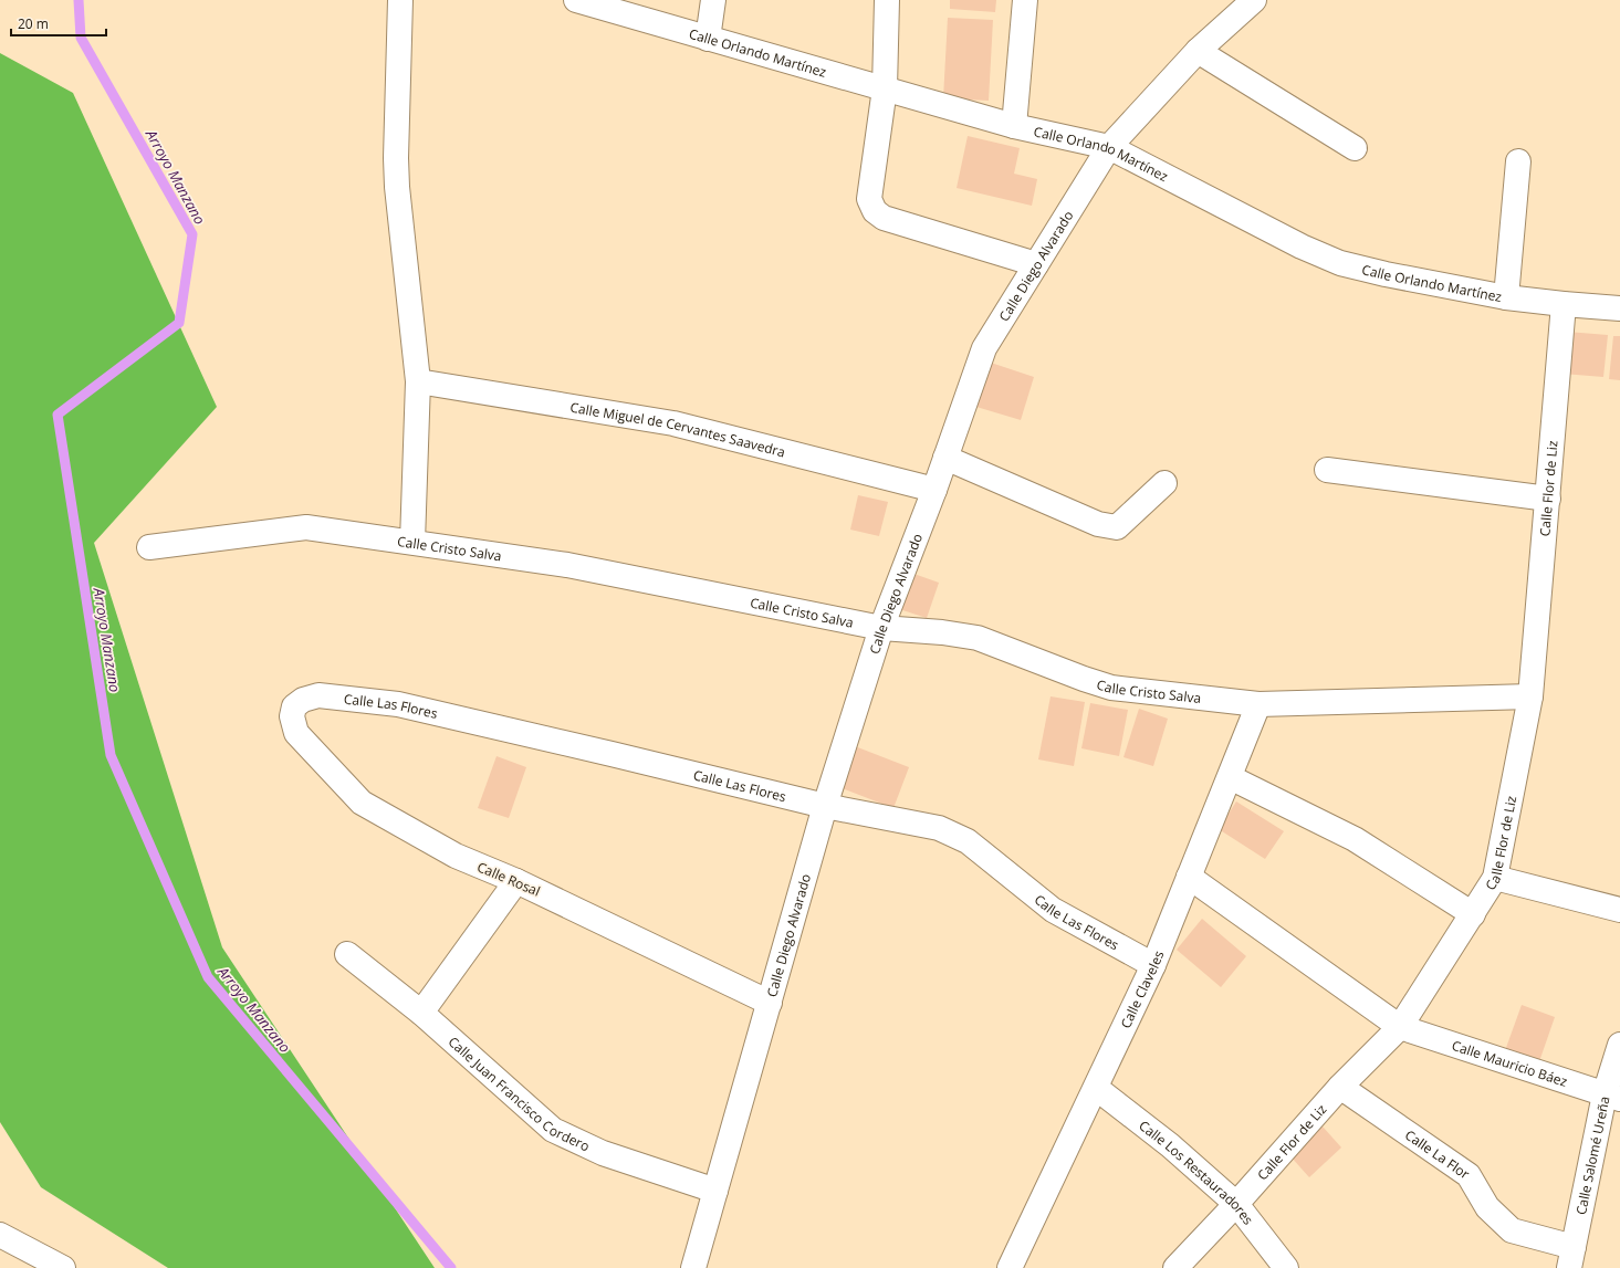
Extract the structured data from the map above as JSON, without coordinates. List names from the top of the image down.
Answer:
{
  "streets": {
    "street": [
      "Calle Orlando Martínez",
      "Calle Diego Alvarado",
      "Calle Miguel de Cervantes Saavedra",
      "Calle Flor de Liz",
      "Calle Cristo Salva",
      "Calle Las Flores",
      "Calle Rosal",
      "Calle Claveles",
      "Calle Mauricio Báez",
      "Calle Juan Francisco Cordero",
      "Calle La Flor",
      "Calle Salomé Ureña",
      "Calle Los Restauradores"
    ]
  },
  "crossings": [
    ["Calle Orlando Martínez", "Calle Diego Alvarado"],
    ["Calle Orlando Martínez", "Calle Flor de Liz"],
    ["Calle Diego Alvarado", "Calle Miguel de Cervantes Saavedra"],
    ["Calle Diego Alvarado", "Calle Cristo Salva"],
    ["Calle Diego Alvarado", "Calle Las Flores"],
    ["Calle Diego Alvarado", "Calle Rosal"],
    ["Calle Diego Alvarado", "Calle Juan Francisco Cordero"],
    ["Calle Flor de Liz", "Calle Cristo Salva"],
    ["Calle Flor de Liz", "Calle Mauricio Báez"],
    ["Calle Flor de Liz", "Calle La Flor"],
    ["Calle Flor de Liz", "Calle Los Restauradores"],
    ["Calle Cristo Salva", "Calle Claveles"],
    ["Calle Las Flores", "Calle Rosal"],
    ["Calle Las Flores", "Calle Claveles"],
    ["Calle Claveles", "Calle Mauricio Báez"],
    ["Calle Claveles", "Calle Los Restauradores"],
    ["Calle Mauricio Báez", "Calle Salomé Ureña"],
    ["Calle La Flor", "Calle Salomé Ureña"]
  ],
  "water": ["Arroyo Manzano"],
  "scale_bar": "20 m"
}
